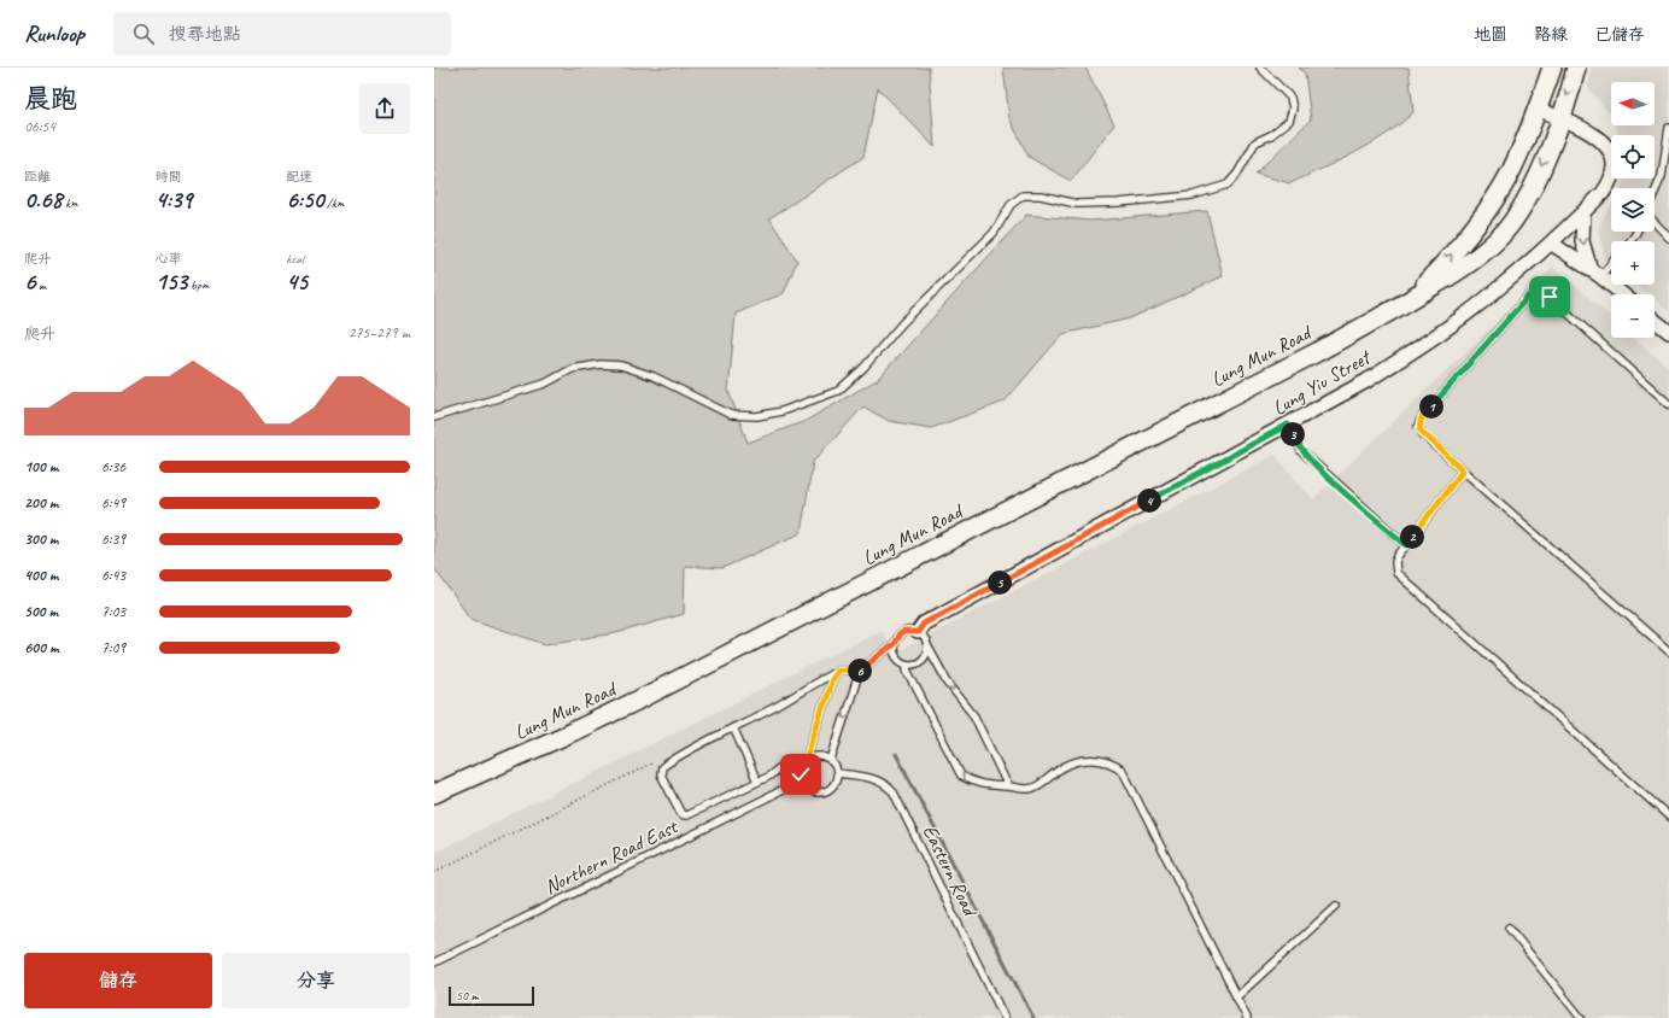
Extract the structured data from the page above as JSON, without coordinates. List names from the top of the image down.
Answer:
{
  "streets": {
    "street": ["Lung Mun Road", "Lung Yiu Street"],
    "lane": ["Northern Road East", "Eastern Road"]
  },
  "crossings": [
    ["Lung Mun Road", "Lung Yiu Street"],
    ["Northern Road East", "Eastern Road"]
  ],
  "scale_bar": "50 m",
  "north": "left",
  "page": {
    "header": "Runloop",
    "search": "搜尋地點",
    "nav": ["地圖", "路線", "已儲存"],
    "heading": ["晨跑", "06:54"],
    "map_buttons": ["+", "−"],
    "stats": [
      ["距離", "0.68 km"],
      ["時間", "4:39"],
      ["配速", "6:50 /km"],
      ["爬升", "6 m"],
      ["心率", "153 bpm"],
      ["kcal", "45"]
    ],
    "chart": ["爬升", "275–279 m"],
    "pins": [
      "1",
      "3",
      "4",
      "2",
      "5",
      "6"
    ],
    "list": [
      {
        "name": "100 m",
        "note": "6:36"
      },
      {
        "name": "200 m",
        "note": "6:49"
      },
      {
        "name": "300 m",
        "note": "6:39"
      },
      {
        "name": "400 m",
        "note": "6:43"
      },
      {
        "name": "500 m",
        "note": "7:03"
      },
      {
        "name": "600 m",
        "note": "7:09"
      }
    ],
    "buttons": ["儲存", "分享"],
    "scale": "50 m"
  }
}
